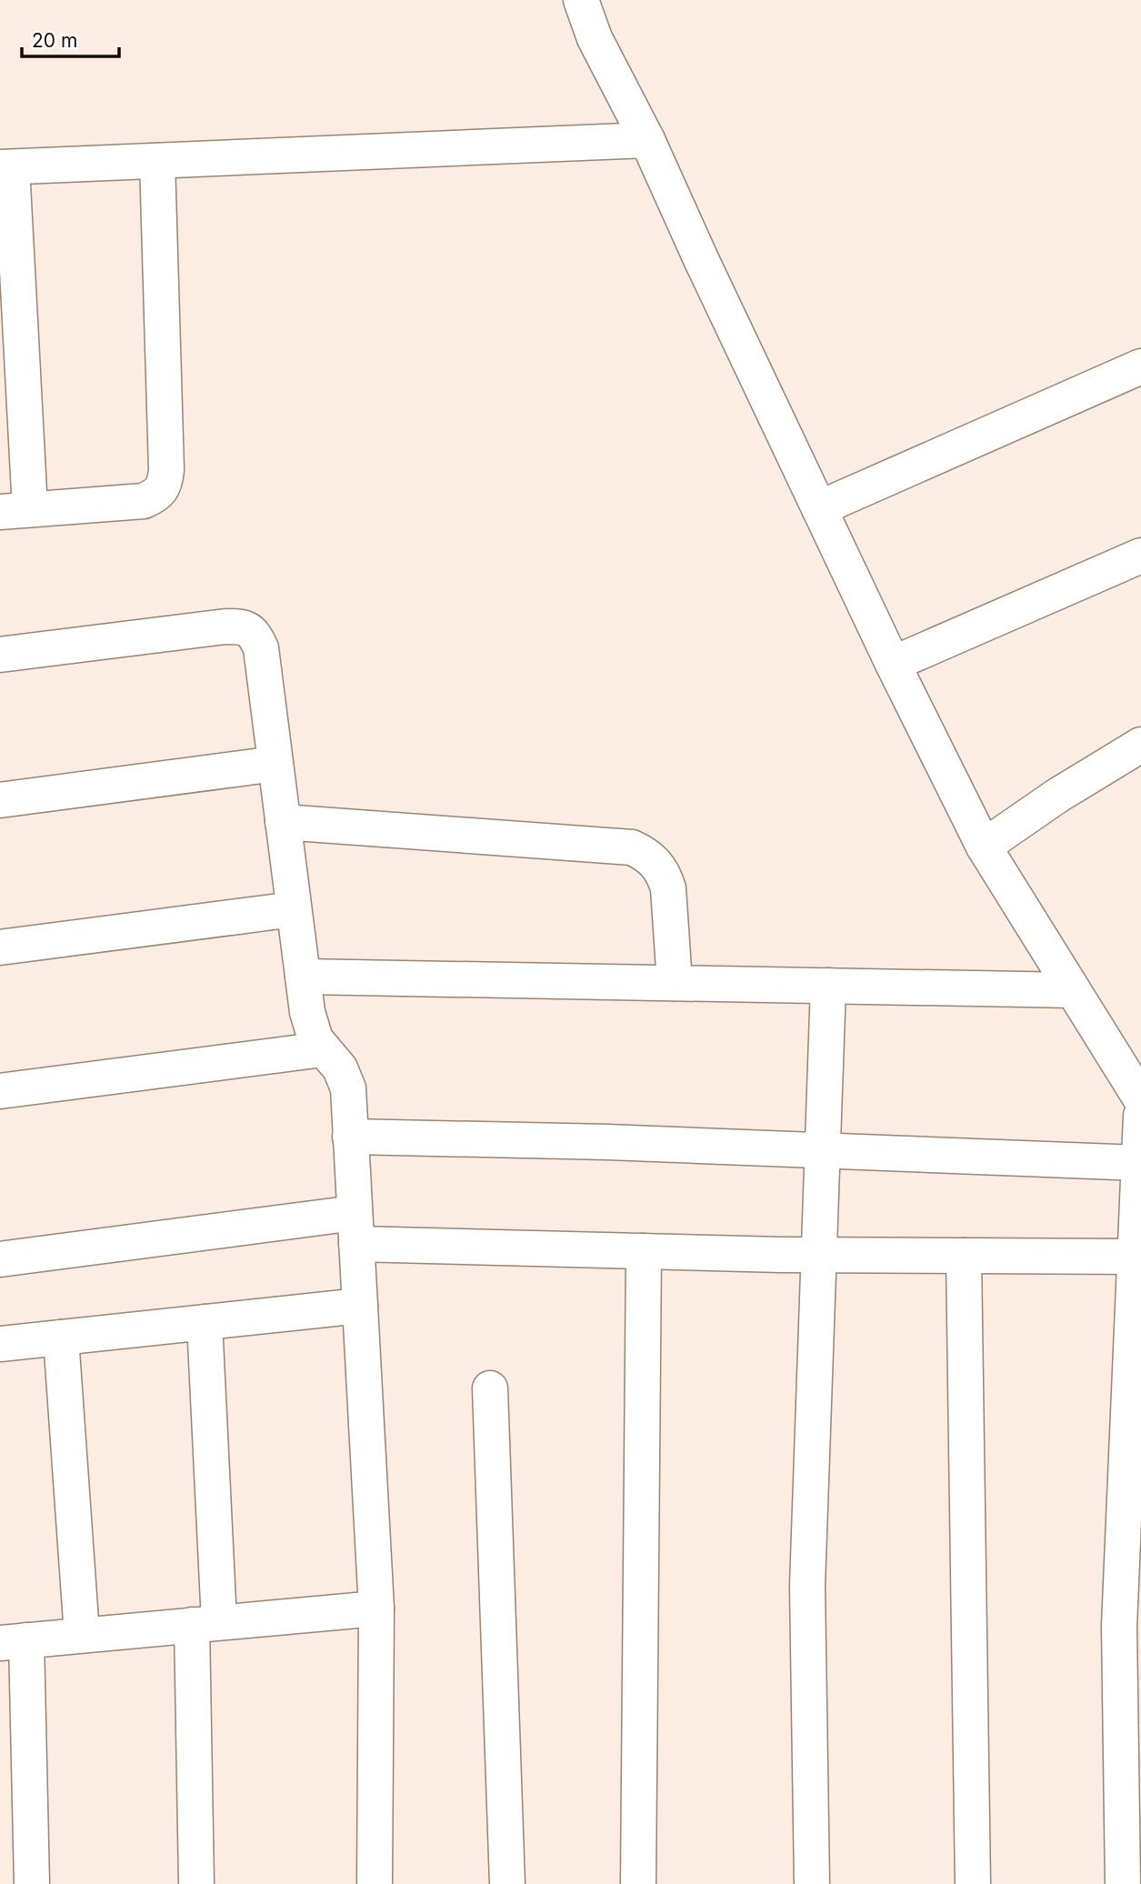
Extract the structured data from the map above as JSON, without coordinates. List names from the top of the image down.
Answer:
{
  "scale_bar": "20 m"
}
